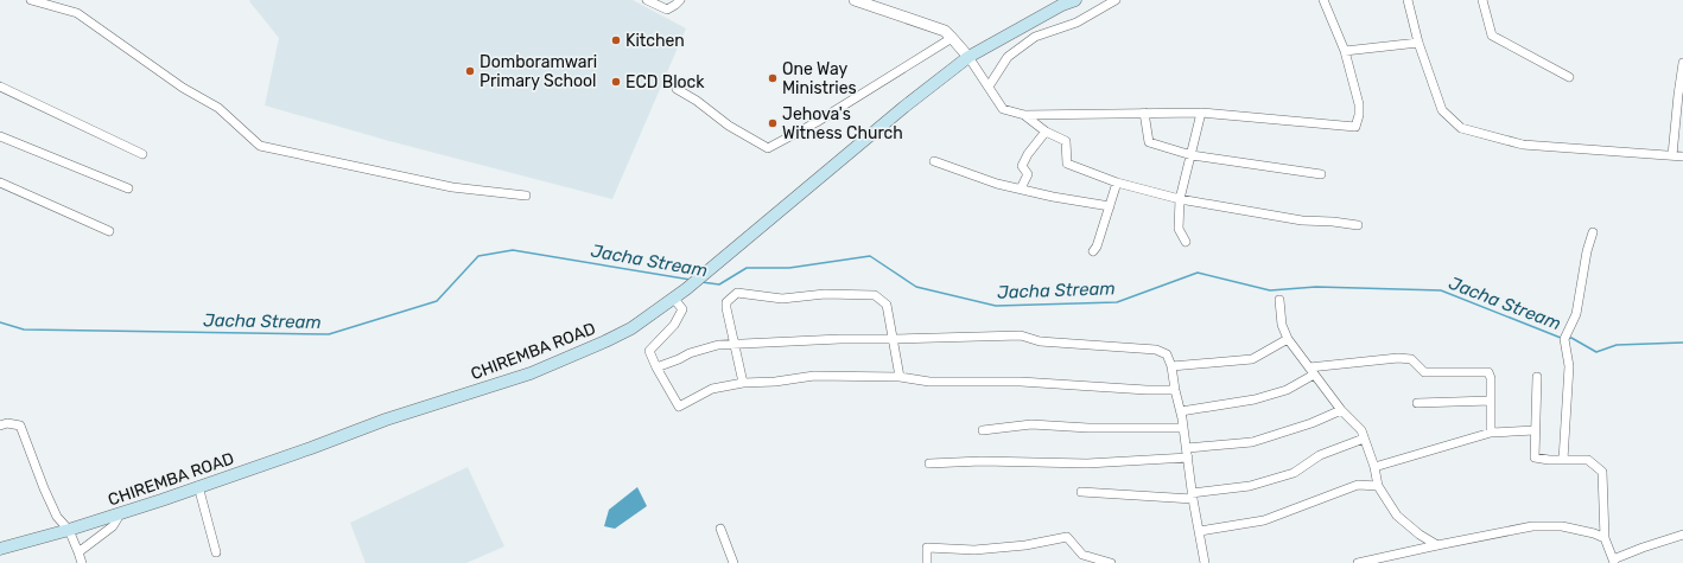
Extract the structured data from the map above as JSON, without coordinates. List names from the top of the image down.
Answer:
{
  "streets": {
    "main road": ["CHIREMBA ROAD"]
  },
  "water": ["Jacha Stream"],
  "places": [
    "Kitchen",
    "Domboramwari Primary School",
    "One Way Ministries",
    "ECD Block",
    "Jehova's Witness Church"
  ]
}
